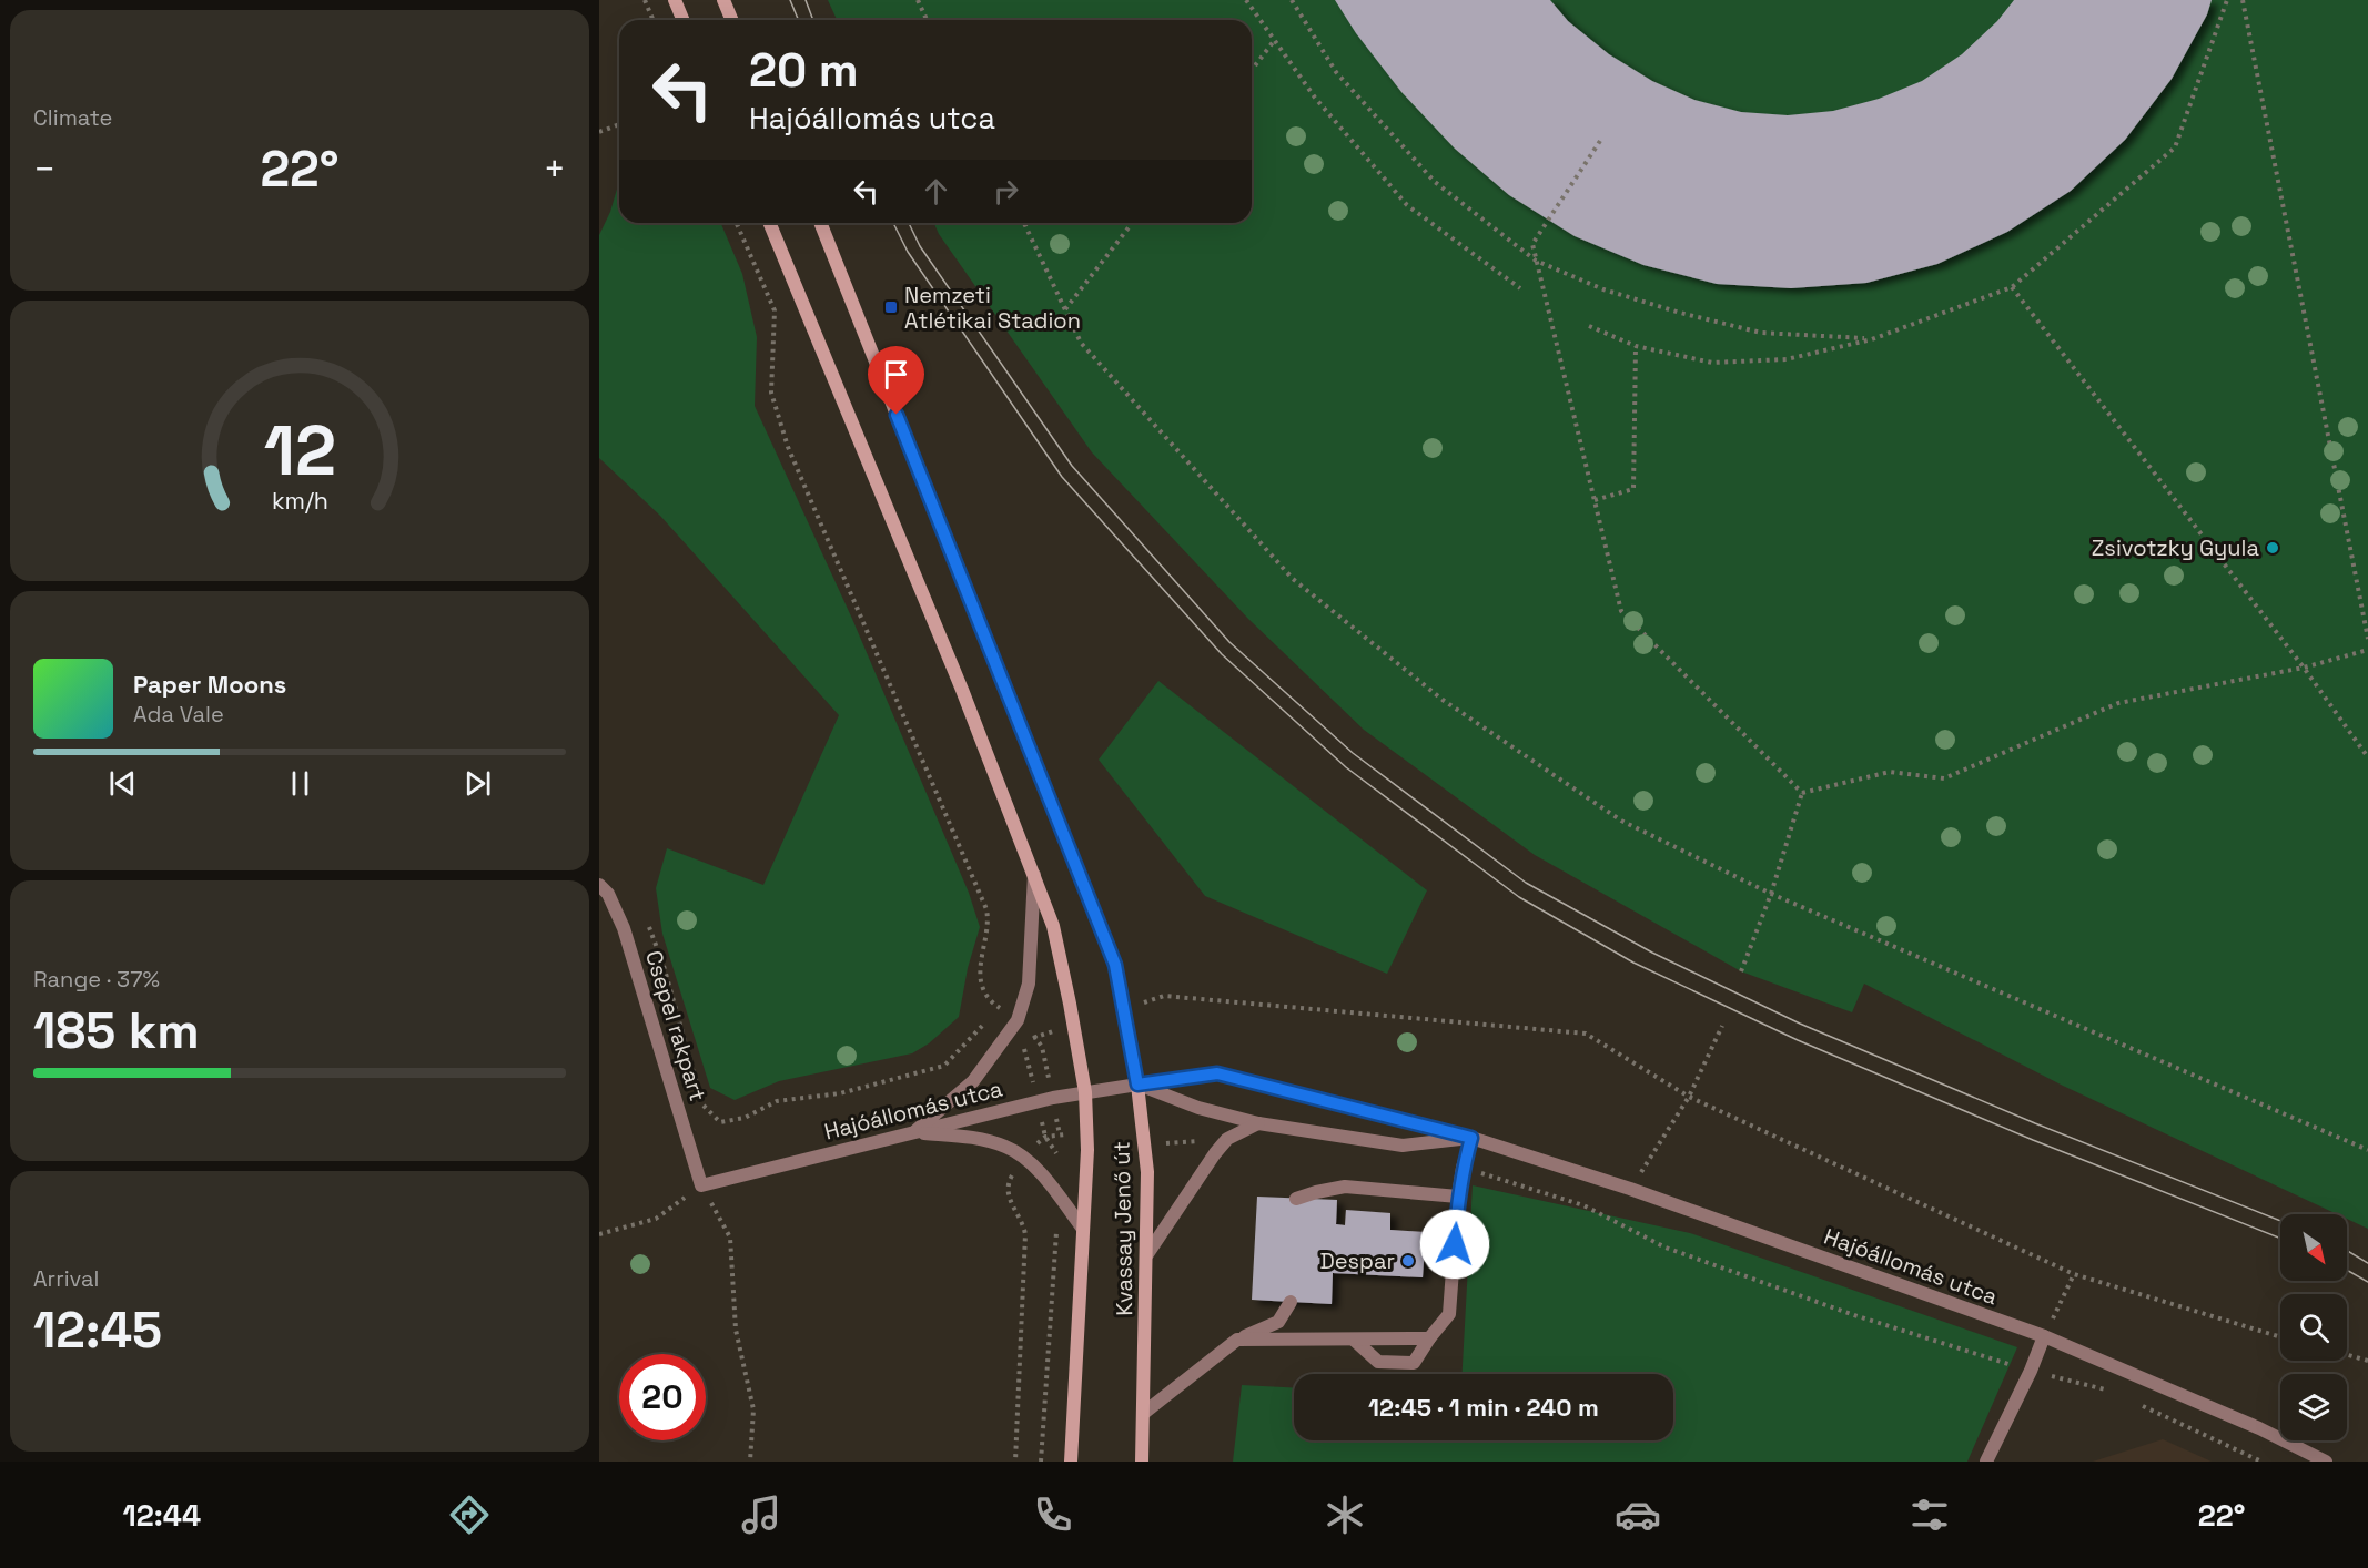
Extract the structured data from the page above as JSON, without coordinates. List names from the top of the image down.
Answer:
{
  "streets": {
    "main road": ["Kvassay Jenő út"],
    "street": ["Csepel rakpart", "Hajóállomás utca"]
  },
  "crossings": [
    ["Csepel rakpart", "Hajóállomás utca"],
    ["Hajóállomás utca", "Kvassay Jenő út"]
  ],
  "places": {
    "transit": ["Nemzeti Atlétikai Stadion"],
    "other": ["Zsivotzky Gyula", "Despar"]
  },
  "north": "bottom right",
  "page": {
    "tile": [
      "Climate",
      ["Range · 37%", "185 km"],
      ["Arrival", "12:45"]
    ],
    "turn": ["20 m", "Hajóállomás utca"],
    "heat": ["−", "22°", "+"],
    "song": ["Paper Moons", "Ada Vale"],
    "limit": "20",
    "trip": "12:45 · 1 min · 240 m",
    "tabs": ["12:44", "22°"],
    "gauge": ["12", "km/h"]
  }
}
